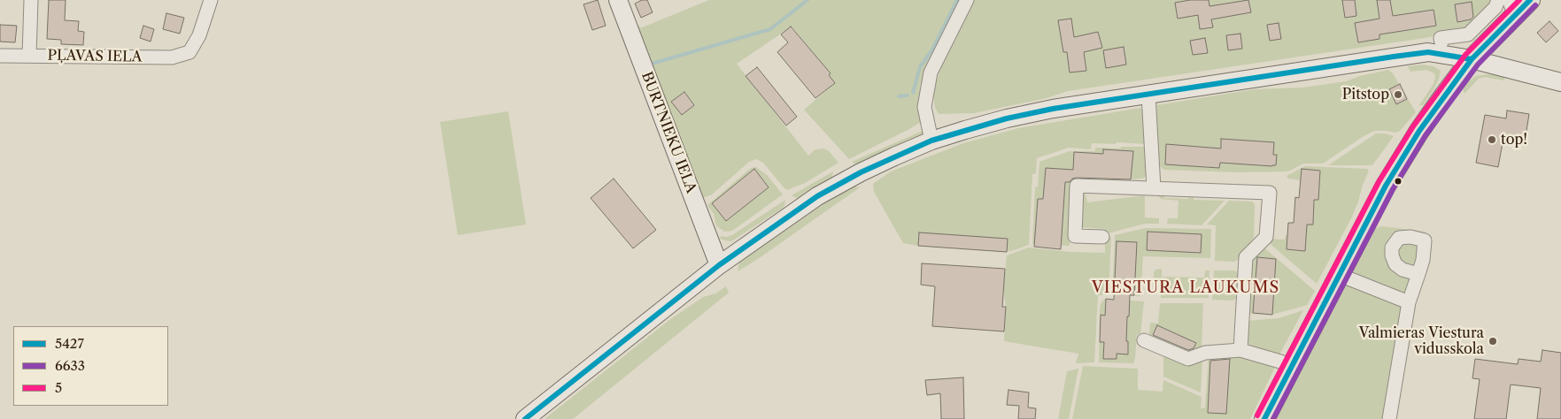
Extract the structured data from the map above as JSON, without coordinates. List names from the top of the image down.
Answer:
{
  "streets": {
    "main road": ["BURTNIEKU IELA"],
    "street": ["PĻAVAS IELA"]
  },
  "districts": ["VIESTURA LAUKUMS"],
  "places": ["Pitstop", "top!", "Valmieras Viestura vidusskola"],
  "lines": ["transit line 5427", "transit line 5", "transit line 6633"],
  "legend": ["5427", "6633", "5"]
}
